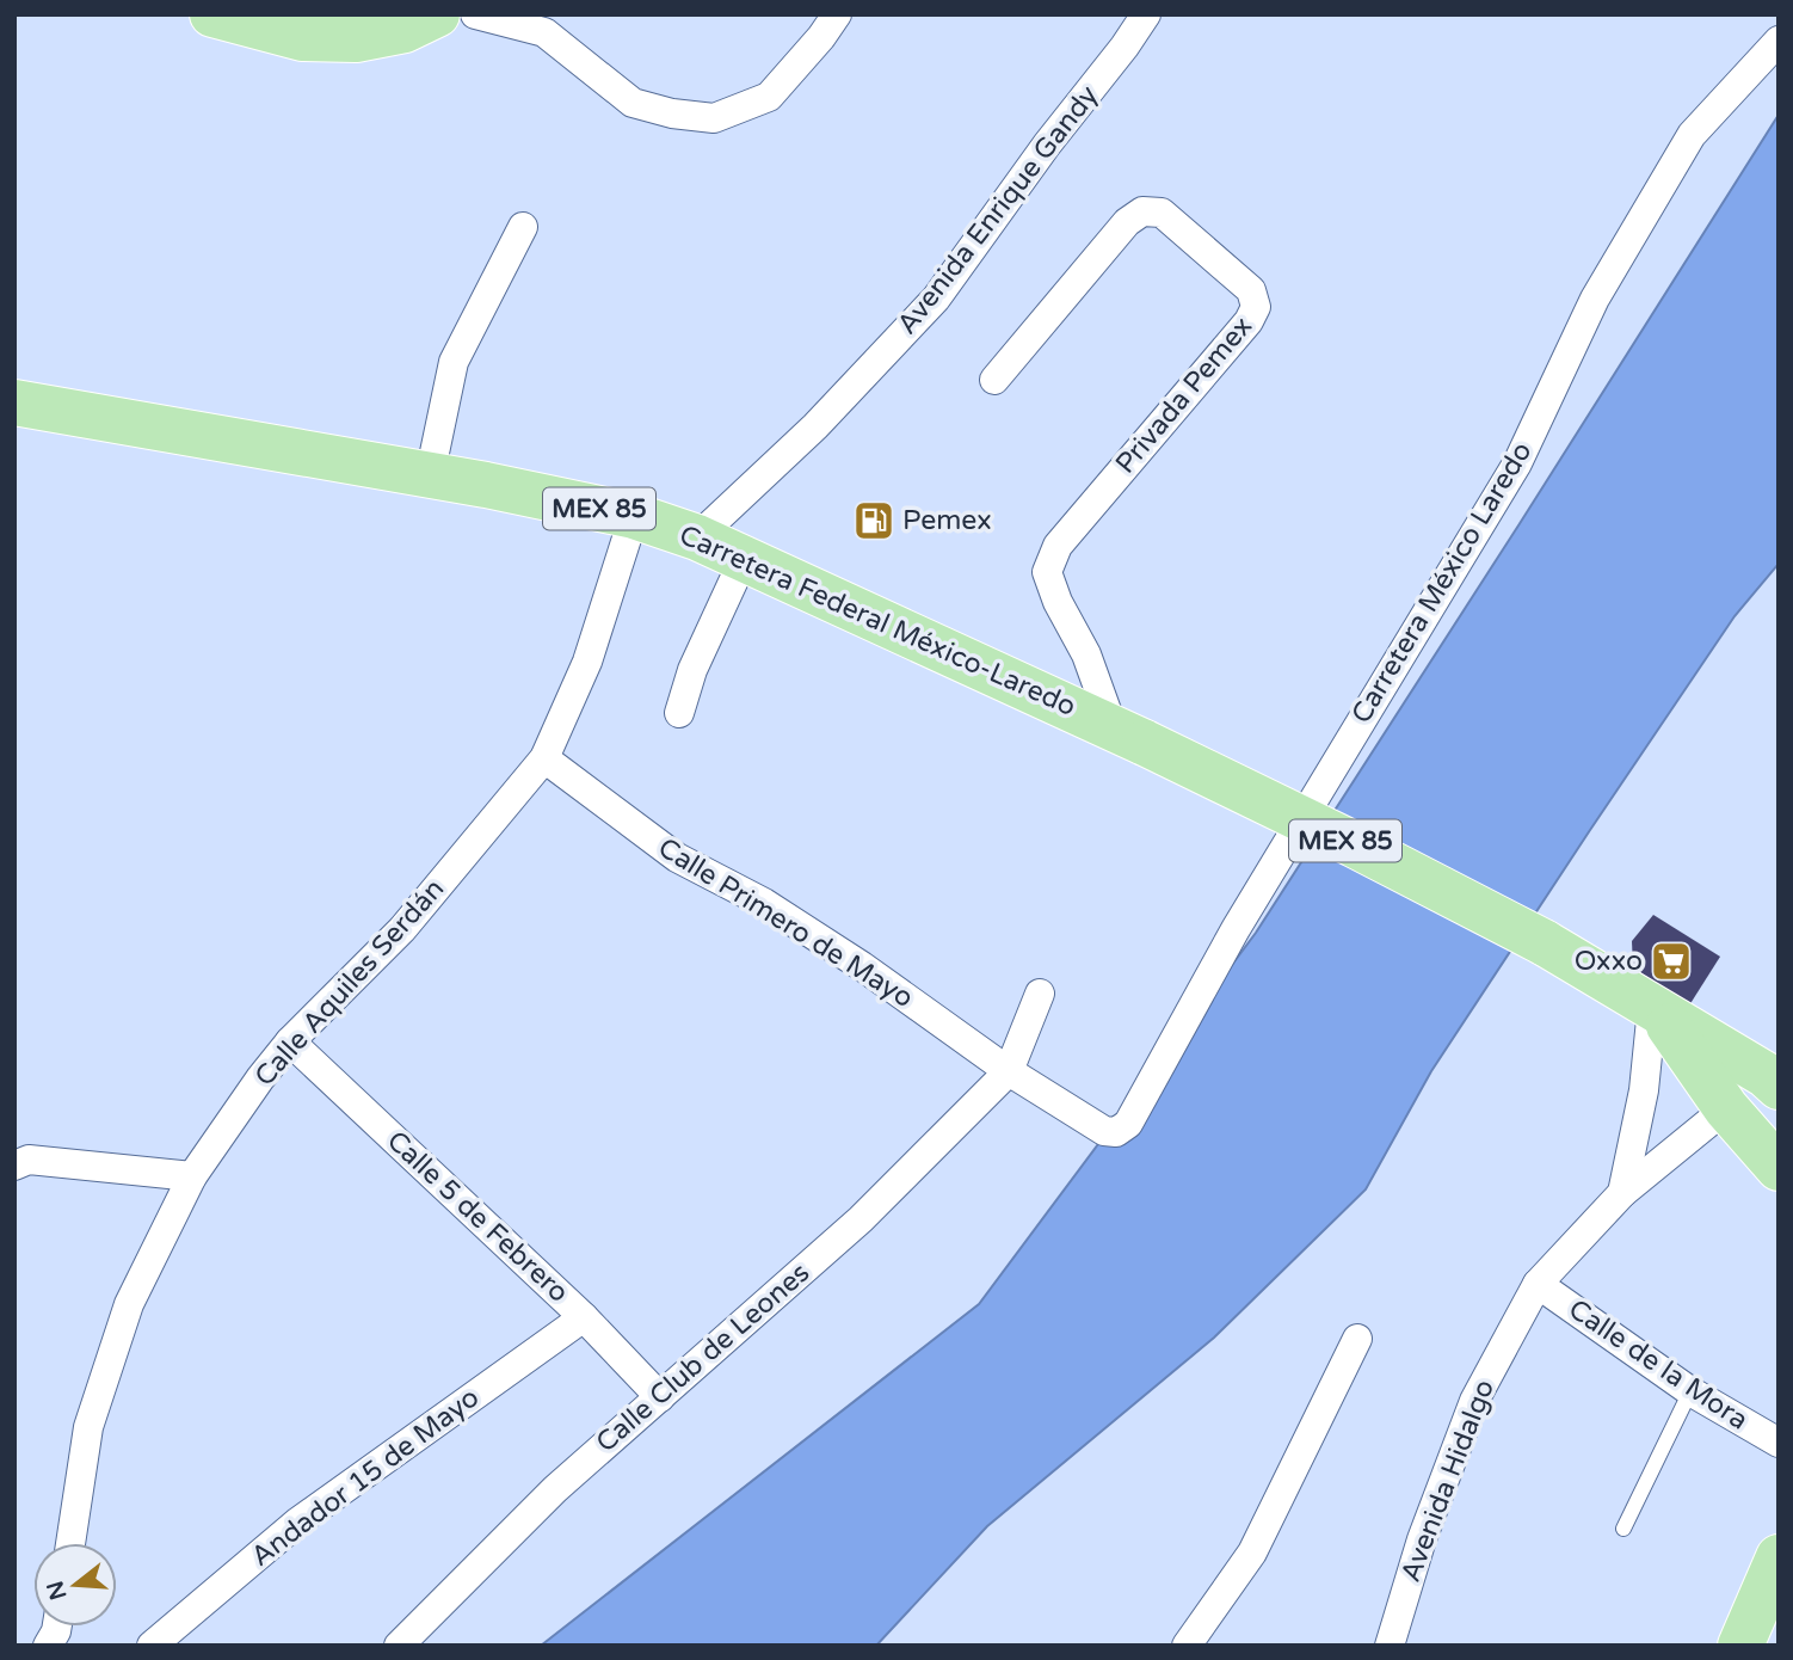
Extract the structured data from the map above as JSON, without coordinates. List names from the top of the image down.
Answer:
{
  "streets": {
    "main road": ["MEX 85", "Carretera Federal México-Laredo"],
    "street": [
      "Avenida Enrique Gandy",
      "Privada Pemex",
      "Carretera México Laredo",
      "Calle Primero de Mayo",
      "Calle Aquiles Serdán",
      "Calle 5 de Febrero",
      "Calle Club de Leones",
      "Calle de la Mora",
      "Andador 15 de Mayo",
      "Avenida Hidalgo"
    ]
  },
  "crossings": [
    ["Avenida Enrique Gandy", "Carretera Federal México-Laredo"],
    ["Privada Pemex", "MEX 85"],
    ["Privada Pemex", "Carretera Federal México-Laredo"],
    ["MEX 85", "Carretera Federal México-Laredo"],
    ["MEX 85", "Avenida Hidalgo"],
    ["Carretera México Laredo", "Calle Primero de Mayo"],
    ["Carretera Federal México-Laredo", "Calle Aquiles Serdán"],
    ["Calle Primero de Mayo", "Calle Aquiles Serdán"],
    ["Calle Primero de Mayo", "Calle Club de Leones"],
    ["Calle Aquiles Serdán", "Calle 5 de Febrero"],
    ["Calle 5 de Febrero", "Calle Club de Leones"],
    ["Calle 5 de Febrero", "Andador 15 de Mayo"],
    ["Calle de la Mora", "Avenida Hidalgo"]
  ],
  "places": {
    "fuel station": ["Pemex"],
    "supermarket": ["Oxxo"]
  },
  "north": "left"
}
